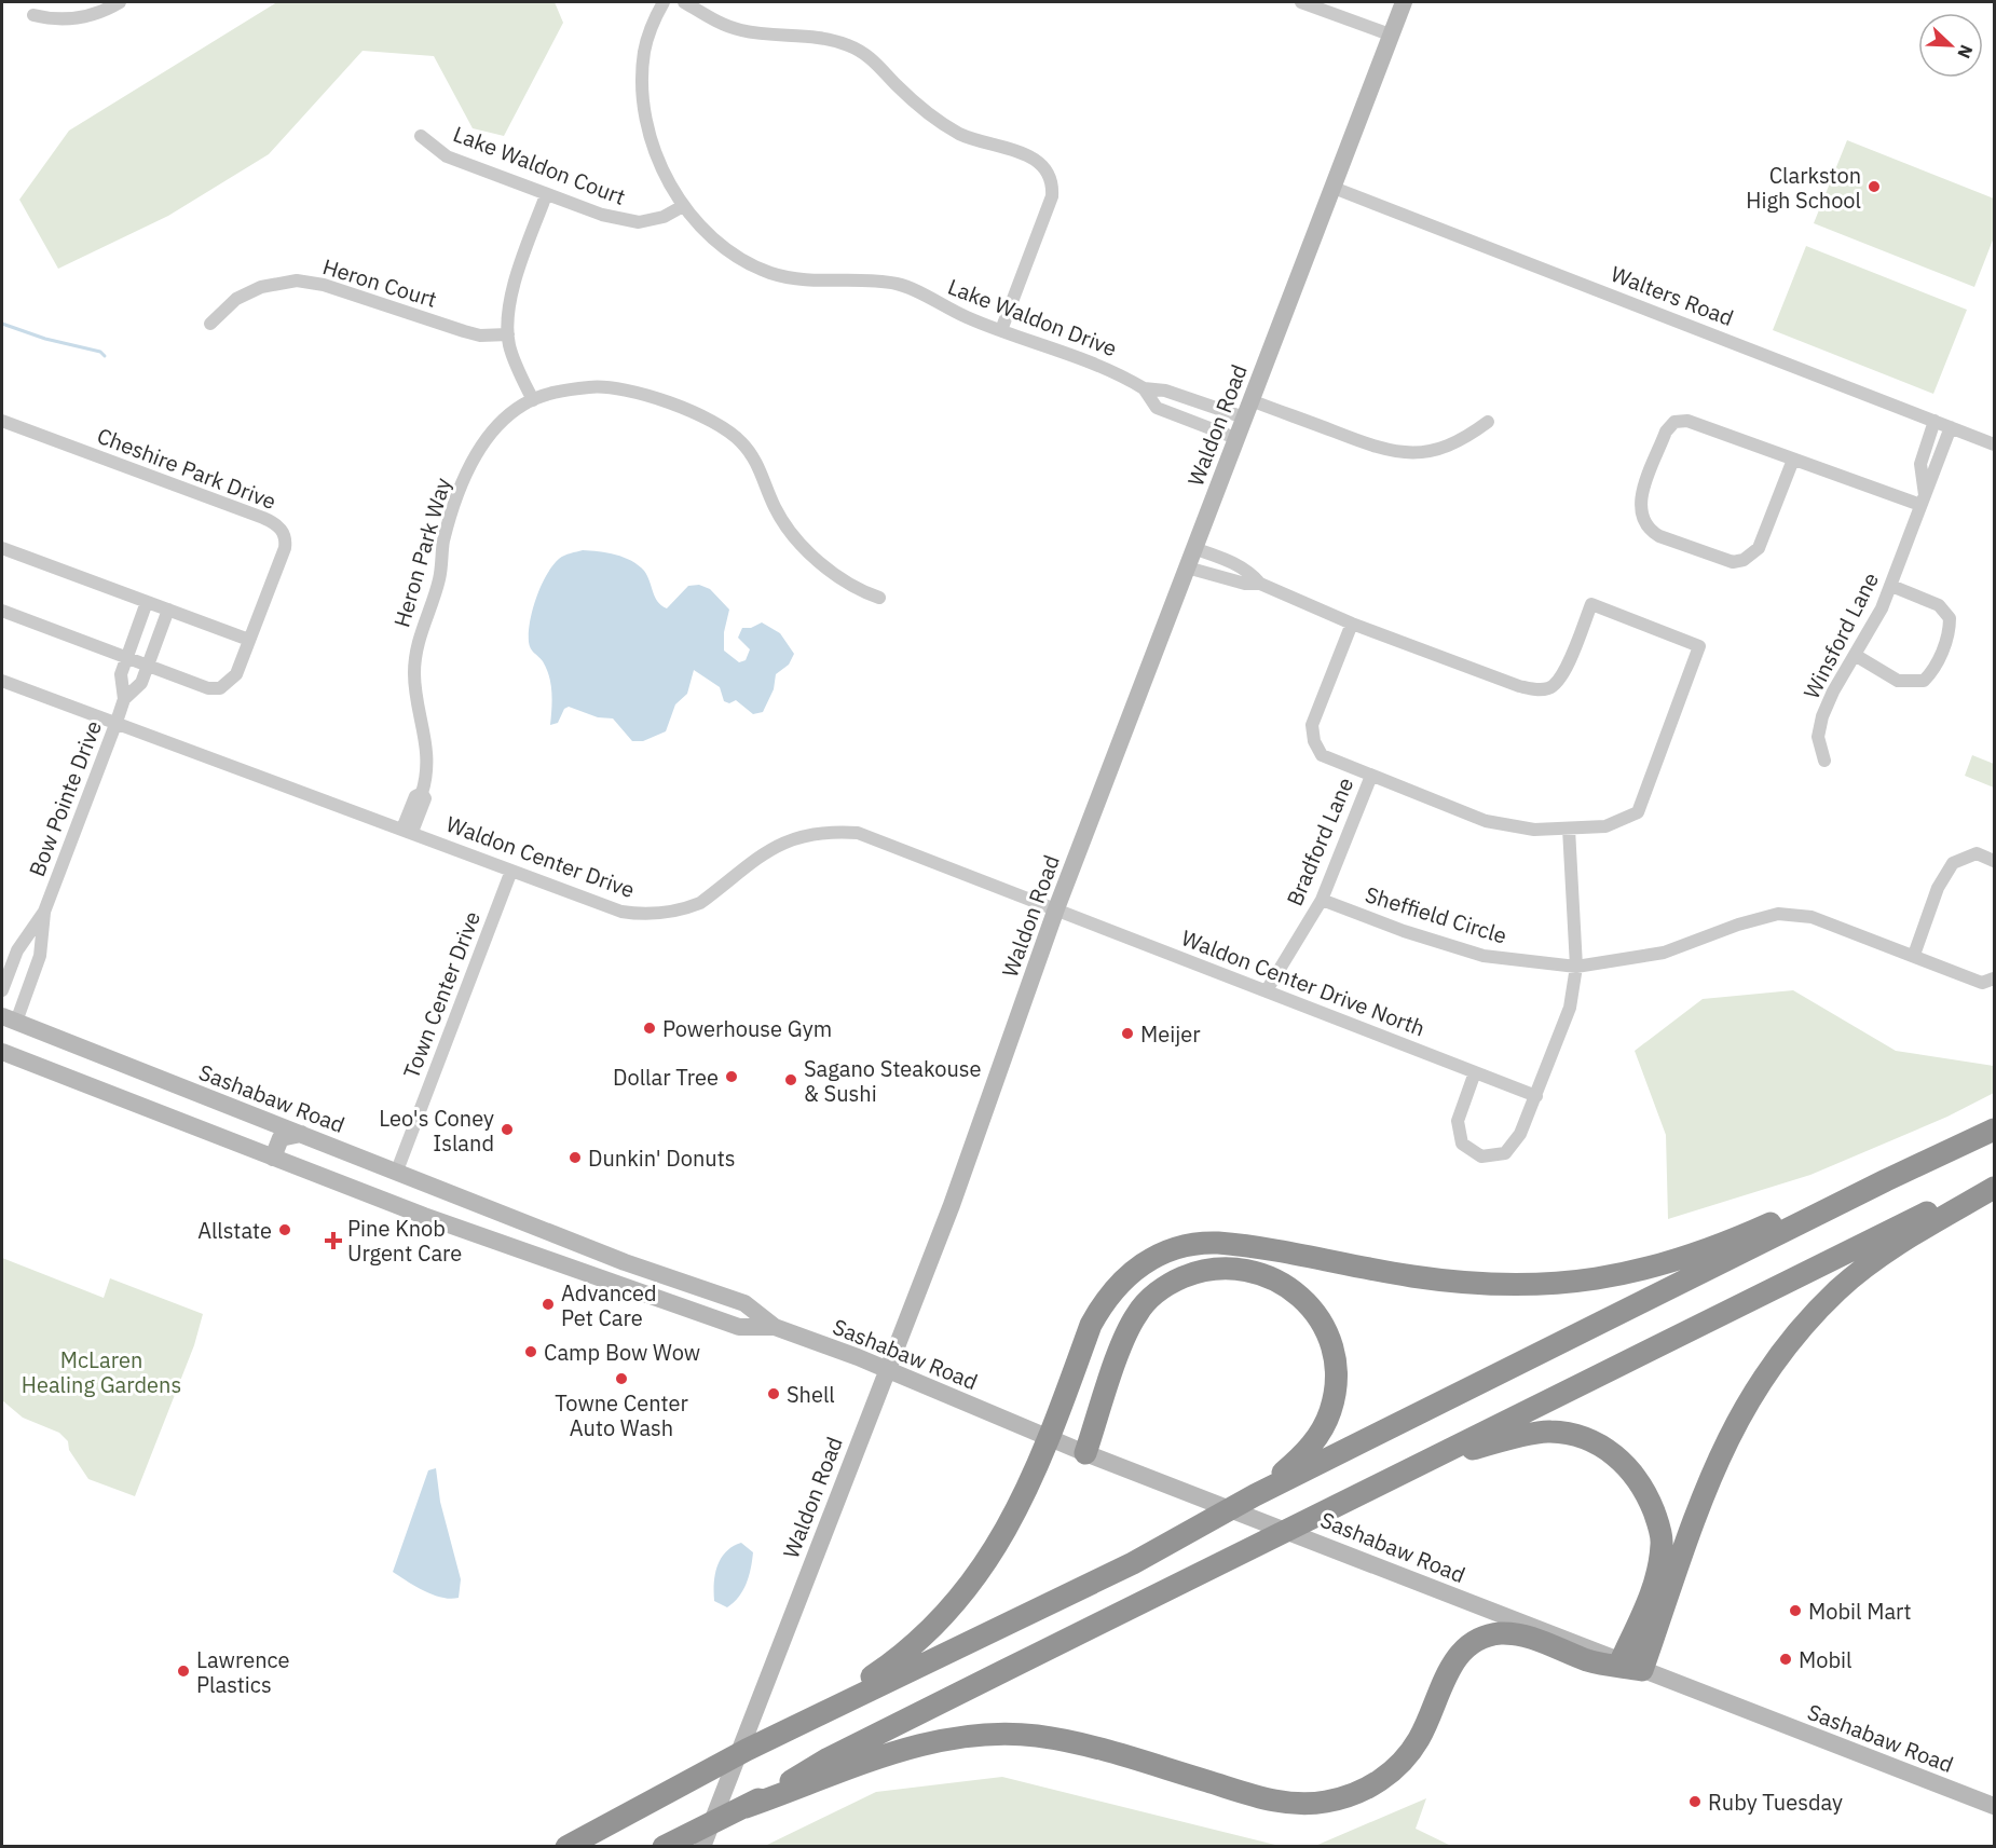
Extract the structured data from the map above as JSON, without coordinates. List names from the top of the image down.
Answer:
{
  "streets": {
    "main road": ["Waldon Road", "Sashabaw Road"],
    "street": [
      "Lake Waldon Court",
      "Heron Court",
      "Walters Road",
      "Lake Waldon Drive",
      "Cheshire Park Drive",
      "Heron Park Way",
      "Winsford Lane",
      "Bow Pointe Drive",
      "Bradford Lane",
      "Waldon Center Drive",
      "Sheffield Circle",
      "Waldon Center Drive North",
      "Town Center Drive"
    ]
  },
  "crossings": [
    ["Lake Waldon Court", "Lake Waldon Drive"],
    ["Walters Road", "Waldon Road"],
    ["Walters Road", "Winsford Lane"],
    ["Lake Waldon Drive", "Waldon Road"],
    ["Waldon Road", "Waldon Center Drive"],
    ["Waldon Road", "Waldon Center Drive North"],
    ["Waldon Road", "Sashabaw Road"],
    ["Cheshire Park Drive", "Bow Pointe Drive"],
    ["Heron Park Way", "Waldon Center Drive"],
    ["Bow Pointe Drive", "Waldon Center Drive"],
    ["Bow Pointe Drive", "Sashabaw Road"],
    ["Bradford Lane", "Sheffield Circle"],
    ["Bradford Lane", "Waldon Center Drive North"],
    ["Waldon Center Drive", "Waldon Center Drive North"],
    ["Waldon Center Drive", "Town Center Drive"],
    ["Town Center Drive", "Sashabaw Road"]
  ],
  "parks": ["McLaren Healing Gardens"],
  "places": {
    "other": [
      "Clarkston High School",
      "Powerhouse Gym",
      "Meijer",
      "Dollar Tree",
      "Sagano Steakouse & Sushi",
      "Leo's Coney Island",
      "Dunkin' Donuts",
      "Allstate",
      "Advanced Pet Care",
      "Camp Bow Wow",
      "Towne Center Auto Wash",
      "Shell",
      "Mobil Mart",
      "Mobil",
      "Lawrence Plastics",
      "Ruby Tuesday"
    ],
    "health": ["Pine Knob Urgent Care"]
  },
  "north": "bottom right"
}
